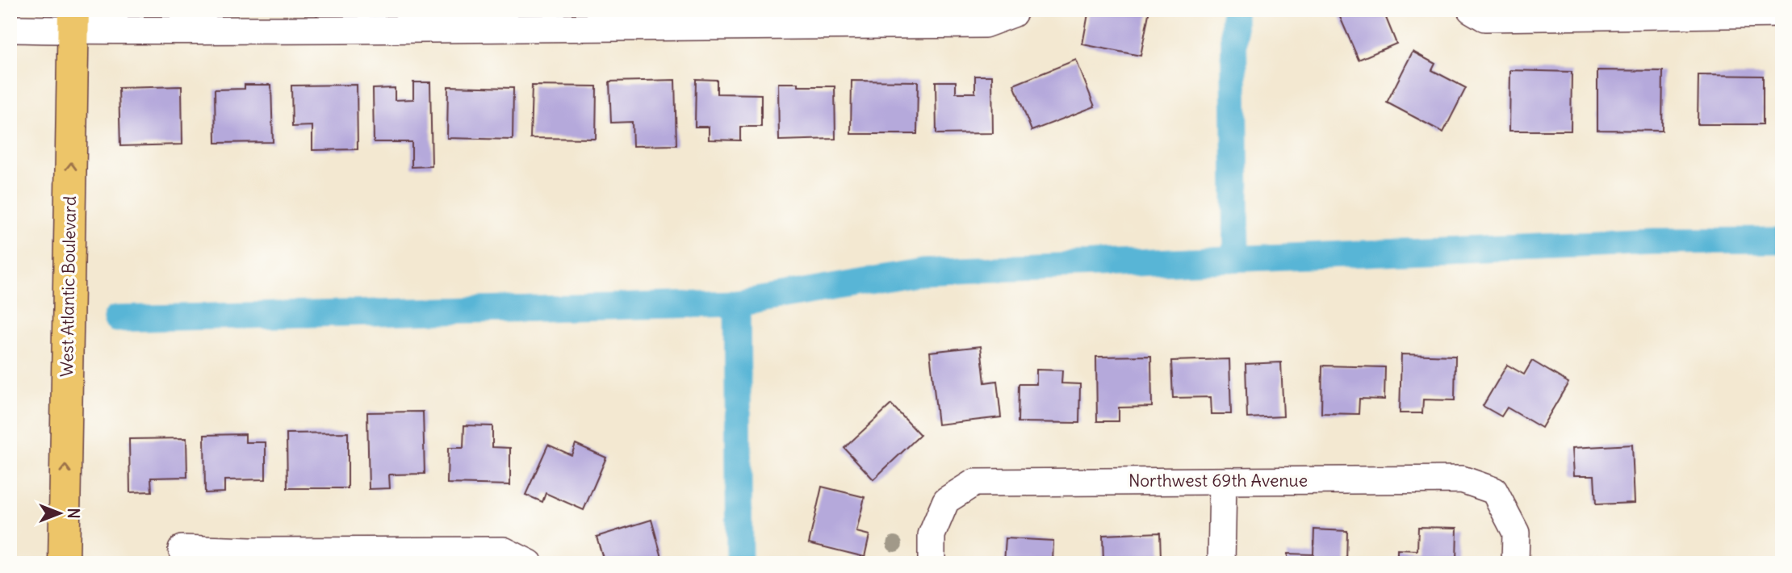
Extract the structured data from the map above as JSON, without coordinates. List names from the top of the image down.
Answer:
{
  "streets": {
    "main road": ["West Atlantic Boulevard"],
    "street": ["Northwest 69th Avenue"]
  },
  "one_way": ["West Atlantic Boulevard"],
  "north": "right"
}
